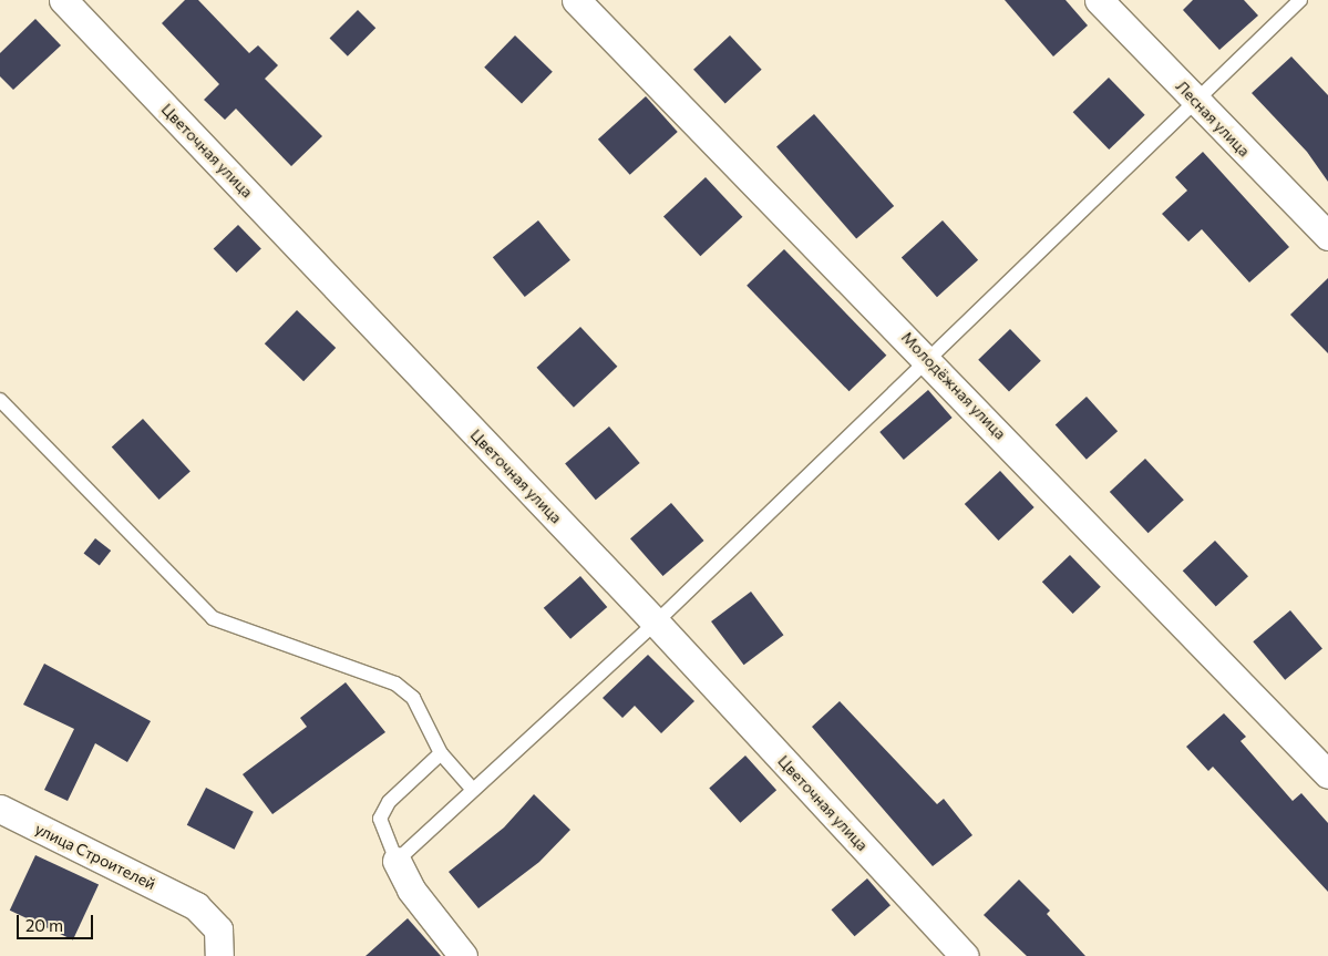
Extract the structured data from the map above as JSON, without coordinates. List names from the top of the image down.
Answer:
{
  "streets": {
    "street": [
      "Лесная улица",
      "Цветочная улица",
      "Молодёжная улица",
      "улица Строителей"
    ]
  },
  "scale_bar": "20 m"
}
